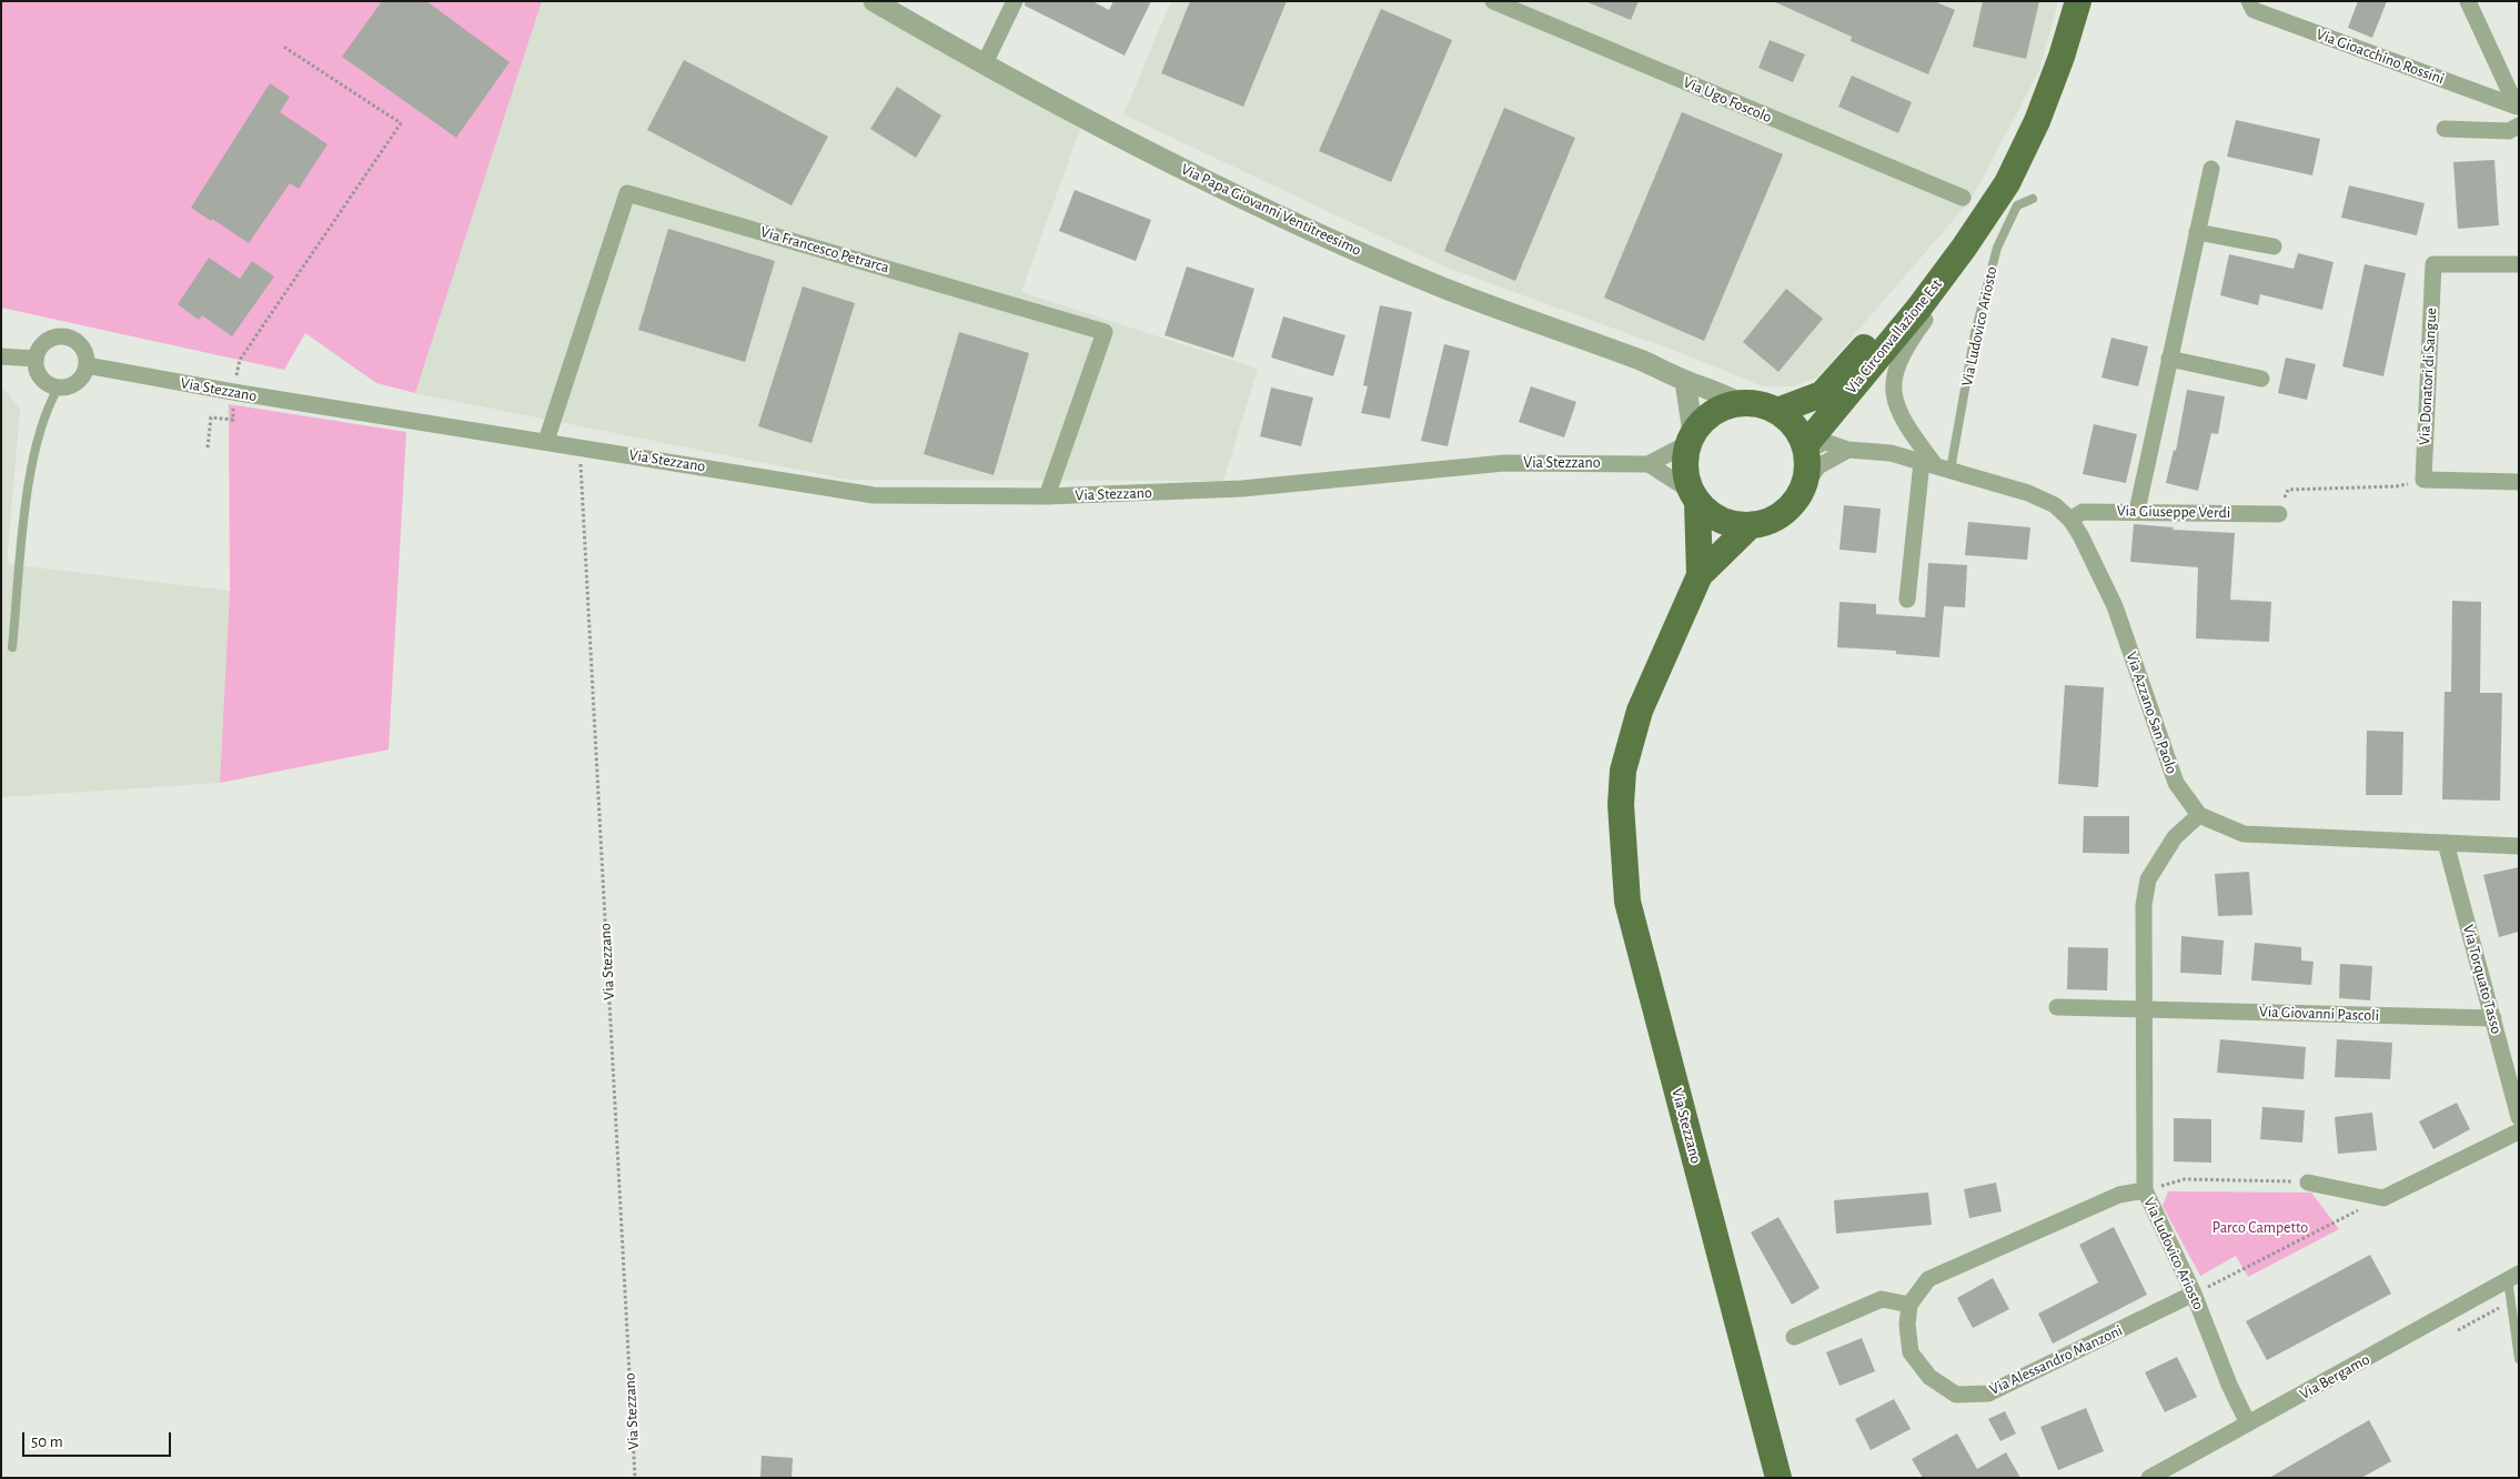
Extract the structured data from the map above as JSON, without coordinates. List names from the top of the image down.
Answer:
{
  "streets": {
    "main road": ["Via Circonvallazione Est", "Via Stezzano"],
    "street": [
      "Via Gioacchino Rossini",
      "Via Ugo Foscolo",
      "Via Papa Giovanni Ventitreesimo",
      "Via Francesco Petrarca",
      "Via Ludovico Ariosto",
      "Via Donatori di Sangue",
      "Via Giuseppe Verdi",
      "Via Azzano San Paolo",
      "Via Torquato Tasso",
      "Via Giovanni Pascoli",
      "Via Alessandro Manzoni",
      "Via Bergamo"
    ]
  },
  "crossings": [
    ["Via Papa Giovanni Ventitreesimo", "Via Circonvallazione Est"],
    ["Via Papa Giovanni Ventitreesimo", "Via Stezzano"],
    ["Via Papa Giovanni Ventitreesimo", "Via Azzano San Paolo"],
    ["Via Francesco Petrarca", "Via Stezzano"],
    ["Via Ludovico Ariosto", "Via Azzano San Paolo"],
    ["Via Ludovico Ariosto", "Via Giovanni Pascoli"],
    ["Via Ludovico Ariosto", "Via Alessandro Manzoni"],
    ["Via Ludovico Ariosto", "Via Bergamo"],
    ["Via Circonvallazione Est", "Via Stezzano"],
    ["Via Circonvallazione Est", "Via Azzano San Paolo"],
    ["Via Stezzano", "Via Azzano San Paolo"],
    ["Via Giuseppe Verdi", "Via Azzano San Paolo"],
    ["Via Torquato Tasso", "Via Giovanni Pascoli"]
  ],
  "parks": ["Parco Campetto"],
  "scale_bar": "50 m"
}
